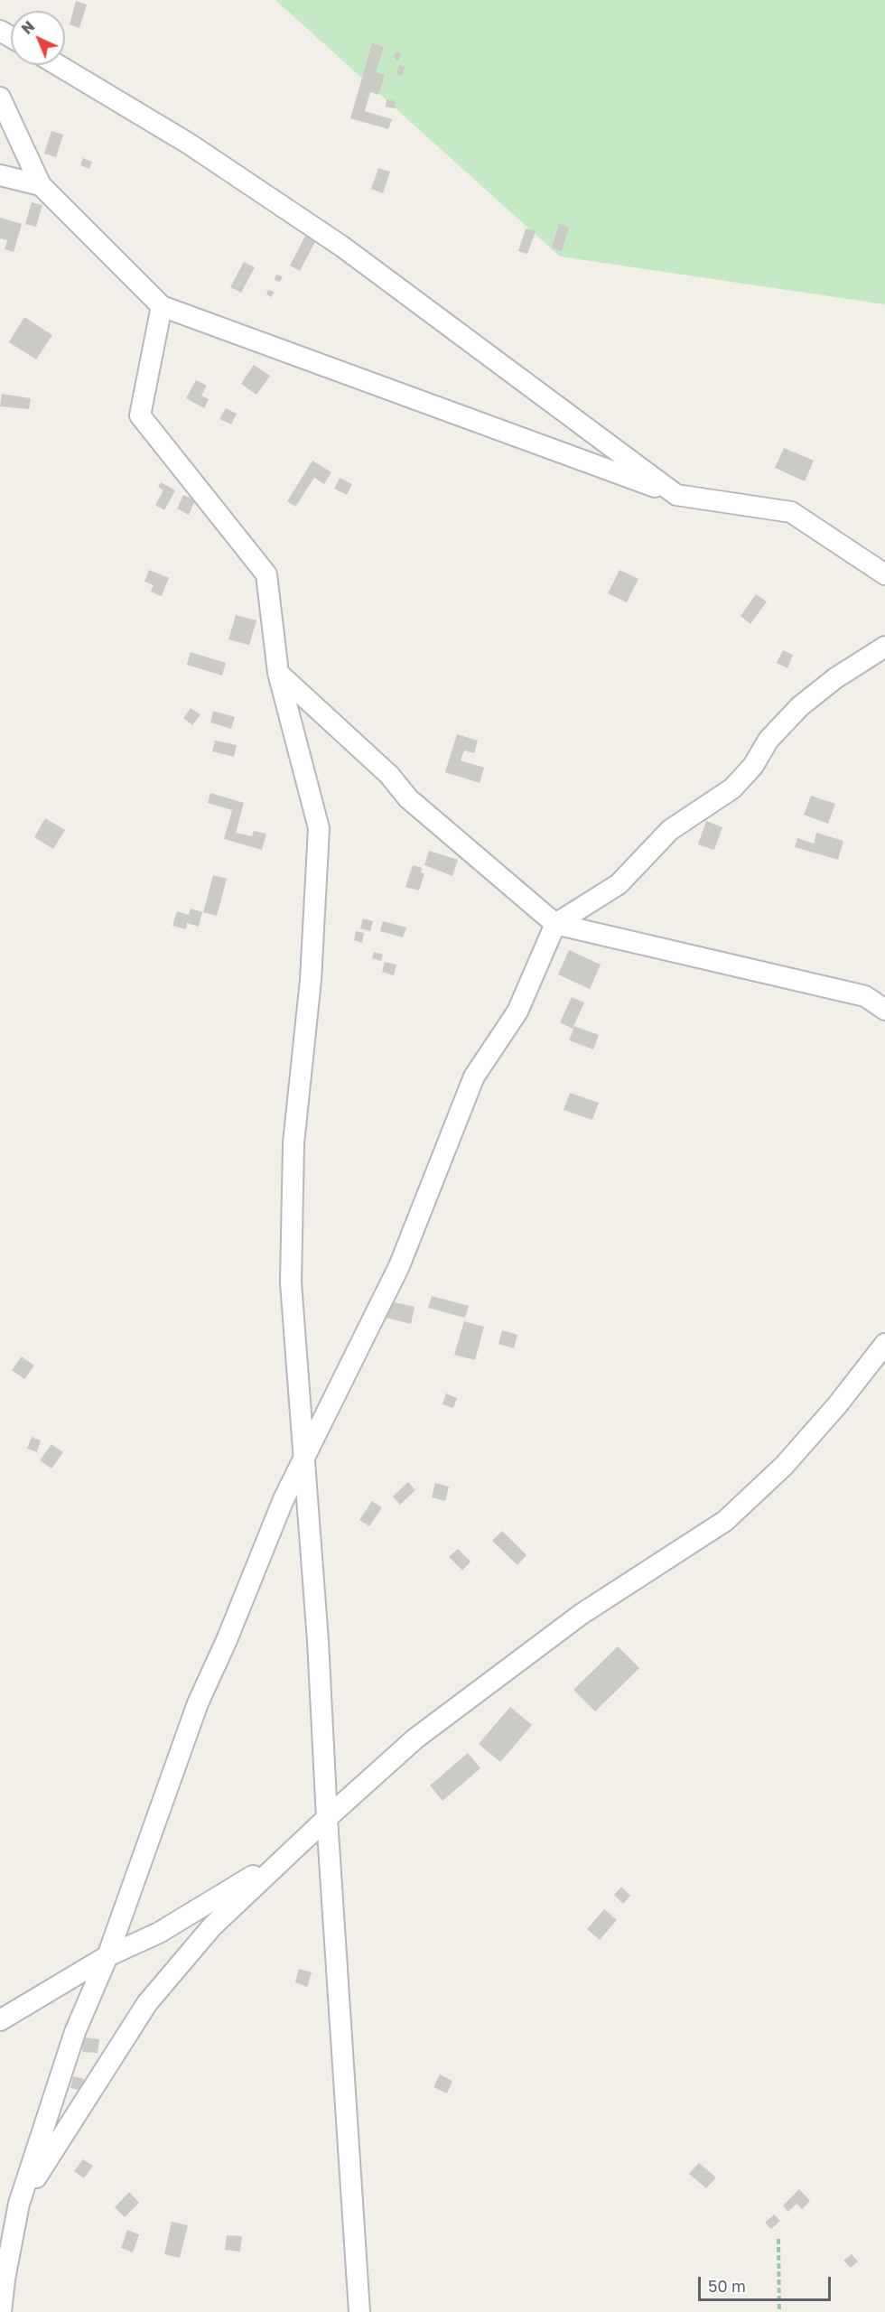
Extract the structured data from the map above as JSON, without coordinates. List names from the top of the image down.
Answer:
{
  "scale_bar": "50 m",
  "north": "top left"
}
